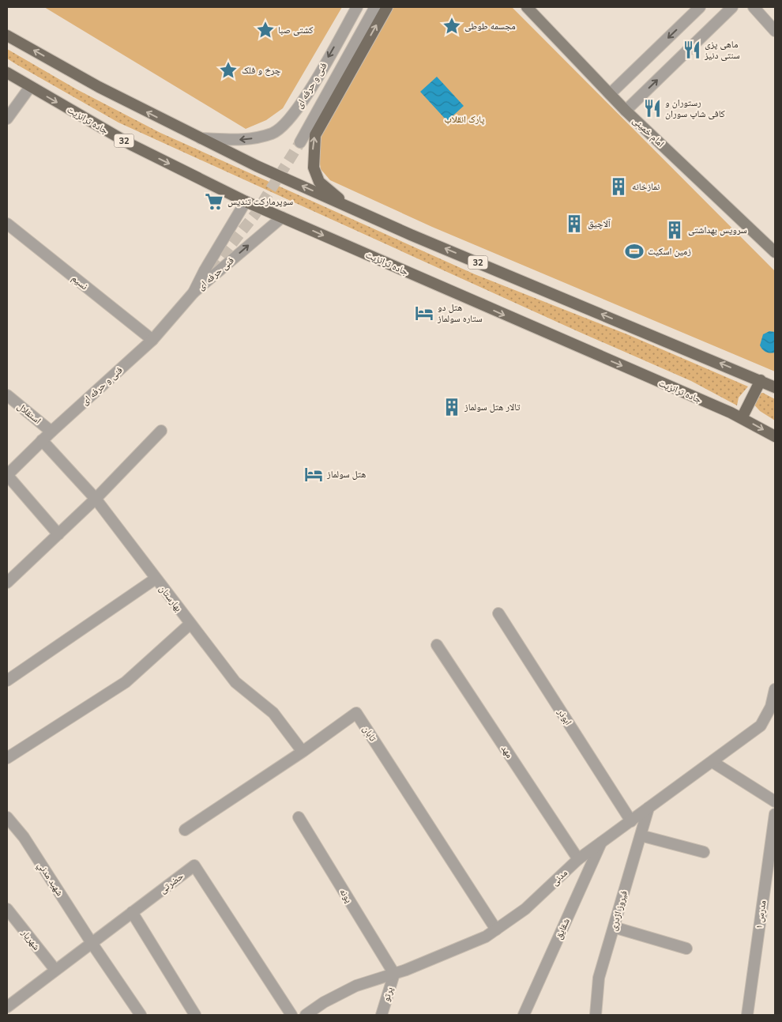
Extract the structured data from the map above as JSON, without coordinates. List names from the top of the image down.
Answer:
{
  "streets": {
    "main road": ["جاده ترانزیت", "امام خمینی", "32"],
    "street": [
      "فنی و حرفه ای",
      "فنی حرفه ای",
      "نسيم",
      "استقلال",
      "بهارستان",
      "ابوذر",
      "تابان",
      "مهد",
      "مدنی",
      "شهيد مدني",
      "حضرتی",
      "پونه",
      "فیروز اژدری",
      "مدرس ۱",
      "شقایق",
      "شهریار",
      "پرتو"
    ]
  },
  "crossings": [
    ["فنی و حرفه ای", "32"],
    ["فنی و حرفه ای", "فنی حرفه ای"],
    ["فنی و حرفه ای", "نسيم"],
    ["فنی و حرفه ای", "استقلال"],
    ["فنی و حرفه ای", "بهارستان"],
    ["جاده ترانزیت", "فنی حرفه ای"],
    ["بهارستان", "تابان"],
    ["ابوذر", "مدنی"],
    ["تابان", "مدنی"],
    ["مهد", "مدنی"],
    ["مدنی", "پونه"],
    ["مدنی", "فیروز اژدری"],
    ["مدنی", "شقایق"],
    ["مدنی", "پرتو"],
    ["شهيد مدني", "حضرتی"],
    ["حضرتی", "شهریار"],
    ["پونه", "پرتو"]
  ],
  "parks": ["پارک انقلاب"],
  "places": {
    "place": ["مجسمه طوطی", "کشتی صبا", "چرخ و فلک"],
    "restaurant": ["ماهی پزی سنتی دنیز", "رستوران و کافی شاپ سوران"],
    "building": [
      "نمازخانه",
      "آلاچیق",
      "سرویس بهداشتی",
      "تالار هتل سولماز"
    ],
    "supermarket": ["سوپرمارکت تندیس"],
    "sports": ["زمین اسکیت"],
    "hotel": ["هتل دو ستاره سولماز", "هتل سولماز"]
  }
}
